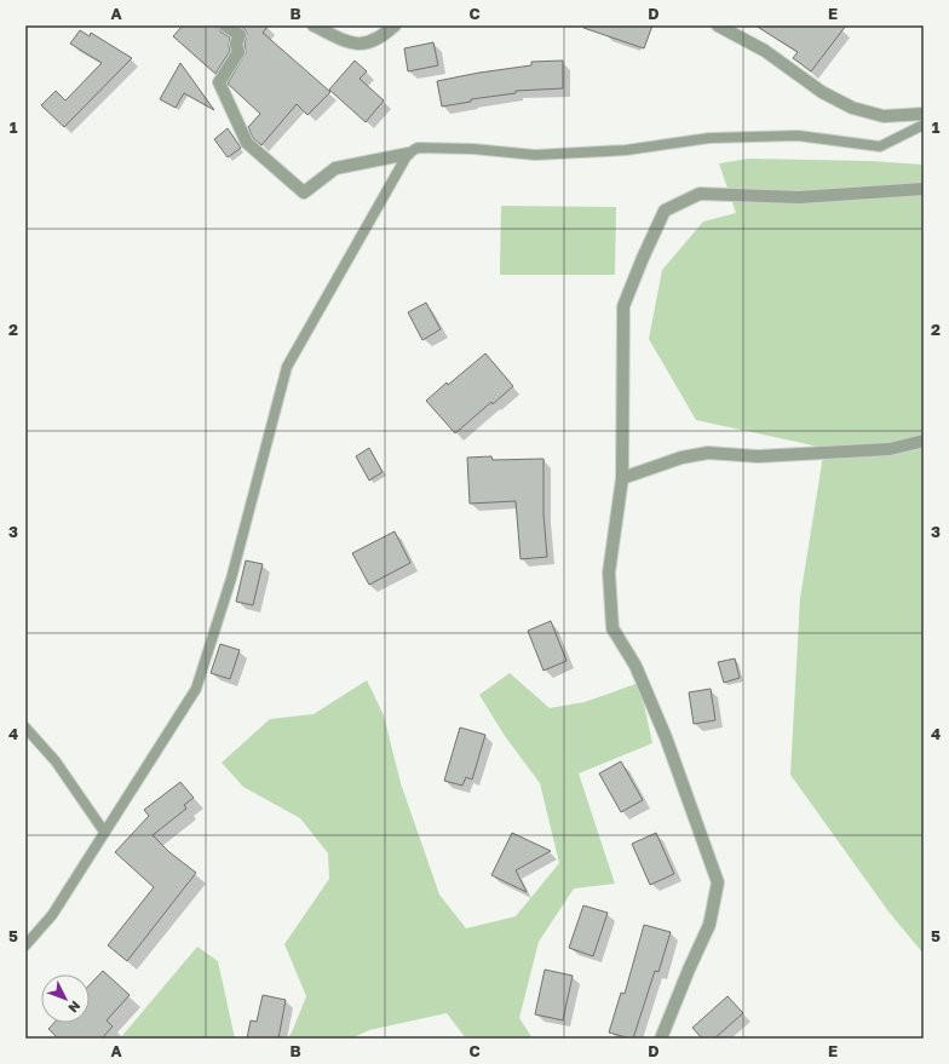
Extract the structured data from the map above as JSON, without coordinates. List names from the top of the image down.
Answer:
{
  "north": "bottom right",
  "grid": {
    "columns": [
      "A",
      "B",
      "C",
      "D",
      "E"
    ],
    "rows": [
      "1",
      "2",
      "3",
      "4",
      "5"
    ]
  }
}
